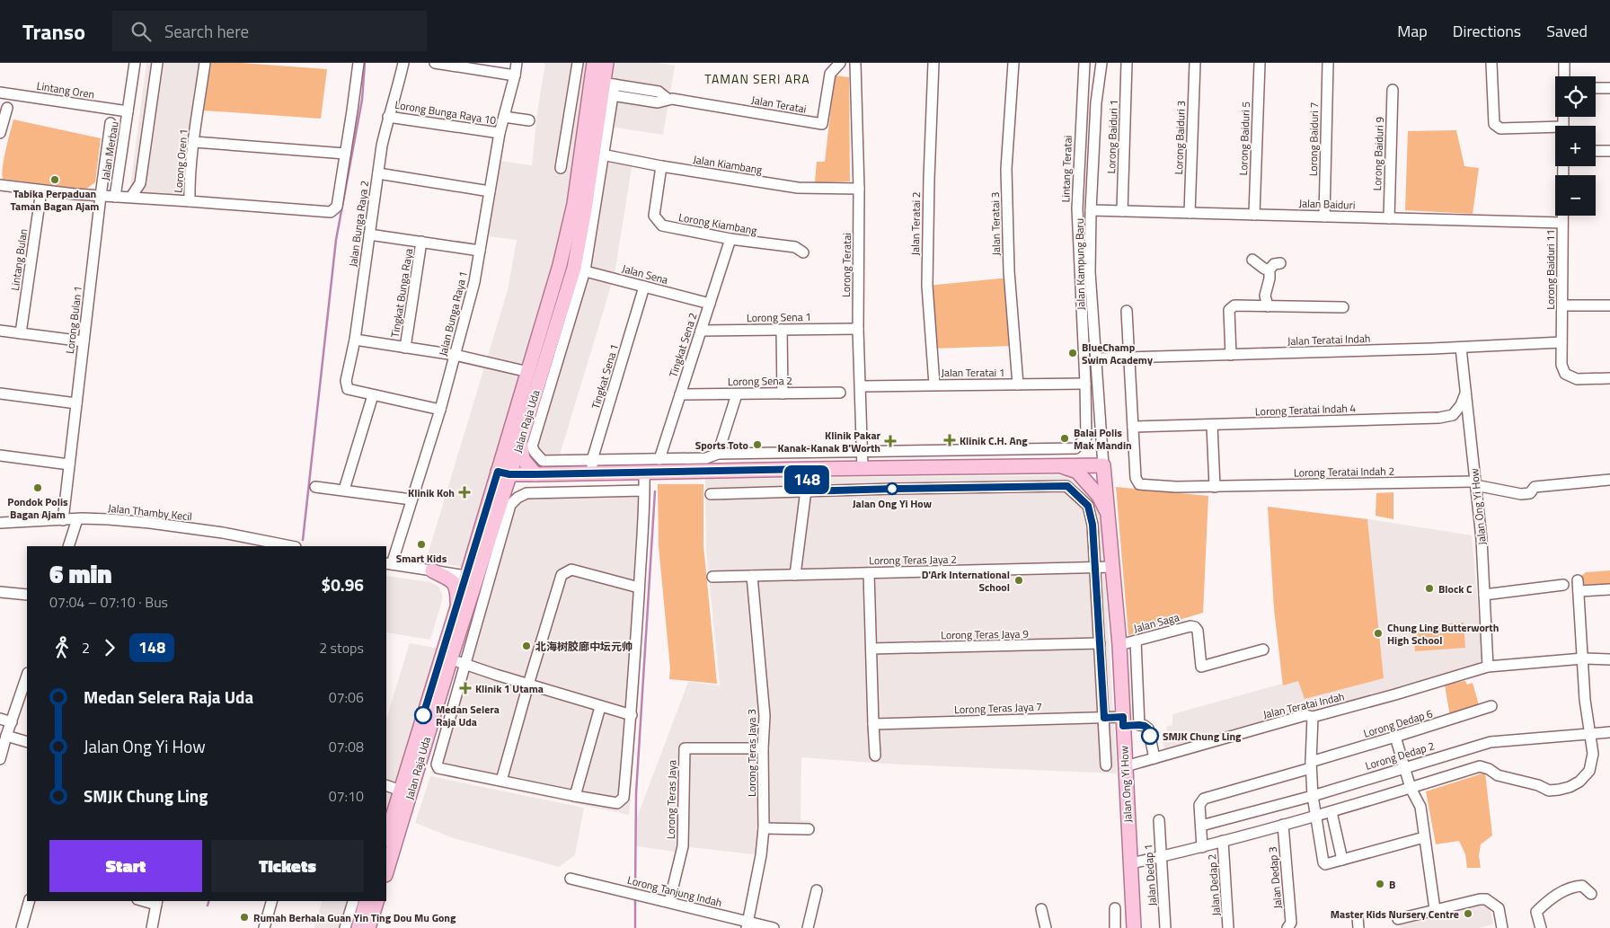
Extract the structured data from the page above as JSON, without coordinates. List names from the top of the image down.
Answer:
{
  "streets": {
    "main road": ["Jalan Raja Uda", "Jalan Ong Yi How"],
    "street": [
      "Lintang Oren",
      "Jalan Teratai",
      "Lorong Bunga Raya 10",
      "Lorong Baiduri 1",
      "Lorong Baiduri 3",
      "Lorong Baiduri 5",
      "Lorong Baiduri 7",
      "Jalan Merbau",
      "Lorong Baiduri 9",
      "Lorong Oren 1",
      "Jalan Kiambang",
      "Lintang Teratai",
      "Jalan Baiduri",
      "Jalan Bunga Raya 2",
      "Lorong Kiambang",
      "Jalan Teratai 2",
      "Jalan Teratai 3",
      "Lintang Bulan",
      "Jalan Kampung Baru",
      "Lorong Teratai",
      "Lorong Baiduri 11",
      "Jalan Sena",
      "Tingkat Bunga Raya",
      "Jalan Bunga Raya 1",
      "Lorong Sena 1",
      "Lorong Bulan 1",
      "Jalan Teratai Indah",
      "Tingkat Sena 2",
      "Jalan Teratai 1",
      "Tingkat Sena 1",
      "Lorong Sena 2",
      "Lorong Teratai Indah 4",
      "Lorong Teratai Indah 2",
      "Jalan Thamby Kecil",
      "Lorong Teras Jaya 2",
      "Jalan Saga",
      "Lorong Teras Jaya 9",
      "Lorong Teras Jaya 7",
      "Lorong Dedap 6",
      "Lorong Teras Jaya 3",
      "Lorong Dedap 2",
      "Lorong Teras Jaya",
      "Jalan Dedap 1",
      "Jalan Dedap 3",
      "Jalan Dedap 2",
      "Lorong Tanjung Indah"
    ]
  },
  "crossings": [
    ["Lintang Oren", "Jalan Merbau"],
    ["Jalan Teratai", "Jalan Raja Uda"],
    ["Lorong Bunga Raya 10", "Jalan Bunga Raya 2"],
    ["Lorong Bunga Raya 10", "Jalan Bunga Raya 1"],
    ["Lorong Baiduri 1", "Jalan Baiduri"],
    ["Lorong Baiduri 3", "Jalan Baiduri"],
    ["Lorong Baiduri 5", "Jalan Baiduri"],
    ["Lorong Baiduri 7", "Jalan Baiduri"],
    ["Jalan Merbau", "Lorong Oren 1"],
    ["Lorong Baiduri 9", "Jalan Baiduri"],
    ["Jalan Kiambang", "Lorong Kiambang"],
    ["Jalan Kiambang", "Lorong Teratai"],
    ["Jalan Kiambang", "Jalan Raja Uda"],
    ["Lintang Teratai", "Jalan Teratai 1"],
    ["Jalan Baiduri", "Jalan Kampung Baru"],
    ["Jalan Baiduri", "Lorong Baiduri 11"],
    ["Lorong Kiambang", "Tingkat Sena 2"],
    ["Jalan Teratai 2", "Jalan Teratai 1"],
    ["Jalan Teratai 3", "Jalan Teratai 1"],
    ["Jalan Kampung Baru", "Jalan Teratai Indah"],
    ["Jalan Kampung Baru", "Jalan Ong Yi How"],
    ["Lorong Teratai", "Lorong Sena 1"],
    ["Lorong Teratai", "Jalan Teratai 1"],
    ["Lorong Baiduri 11", "Jalan Teratai Indah"],
    ["Jalan Sena", "Tingkat Sena 2"],
    ["Jalan Sena", "Tingkat Sena 1"],
    ["Jalan Sena", "Jalan Raja Uda"],
    ["Lorong Sena 1", "Tingkat Sena 2"],
    ["Lorong Bulan 1", "Jalan Thamby Kecil"],
    ["Jalan Teratai Indah", "Jalan Ong Yi How"],
    ["Tingkat Sena 2", "Lorong Sena 2"],
    ["Lorong Teratai Indah 4", "Jalan Ong Yi How"],
    ["Lorong Teratai Indah 2", "Jalan Ong Yi How"],
    ["Jalan Ong Yi How", "Lorong Teras Jaya 2"],
    ["Jalan Ong Yi How", "Jalan Saga"],
    ["Jalan Ong Yi How", "Lorong Teras Jaya 9"],
    ["Jalan Ong Yi How", "Lorong Teras Jaya 7"],
    ["Lorong Teras Jaya 2", "Lorong Teras Jaya 3"],
    ["Lorong Dedap 6", "Lorong Dedap 2"],
    ["Lorong Teras Jaya 3", "Lorong Teras Jaya"],
    ["Lorong Teras Jaya 3", "Lorong Tanjung Indah"],
    ["Lorong Teras Jaya", "Lorong Tanjung Indah"]
  ],
  "districts": ["TAMAN SERI ARA"],
  "places": {
    "other": [
      "Tabika Perpaduan Taman Bagan Ajam",
      "BlueChamp Swim Academy",
      "Balai Polis Mak Mandin",
      "Sports Toto",
      "Pondok Polis Bagan Ajam",
      "Jalan Ong Yi How",
      "Smart Kids",
      "D'Ark International School",
      "Block C",
      "Chung Ling Butterworth High School",
      "北海树胶廊中坛元帅",
      "Medan Selera Raja Uda",
      "SMJK Chung Ling",
      "B",
      "Master Kids Nursery Centre",
      "Rumah Berhala Guan Yin Ting Dou Mu Gong"
    ],
    "health": [
      "Klinik C.H. Ang",
      "Klinik Pakar Kanak-Kanak B'Worth",
      "Klinik Koh",
      "Klinik 1 Utama"
    ]
  },
  "lines": ["bus line 148"],
  "page": {
    "header": "Transo",
    "search": "Search here",
    "nav": ["Map", "Directions", "Saved"],
    "on_map": "148",
    "map_buttons": ["+", "−"],
    "heading": ["6 min", "07:04 – 07:10 · Bus", "$0.96"],
    "legs": ["2", "148", "2 stops"],
    "list": [
      {
        "name": "Medan Selera Raja Uda",
        "value": "07:06"
      },
      {
        "name": "Jalan Ong Yi How",
        "value": "07:08"
      },
      {
        "name": "SMJK Chung Ling",
        "value": "07:10"
      }
    ],
    "buttons": ["Start", "Tickets"]
  }
}
